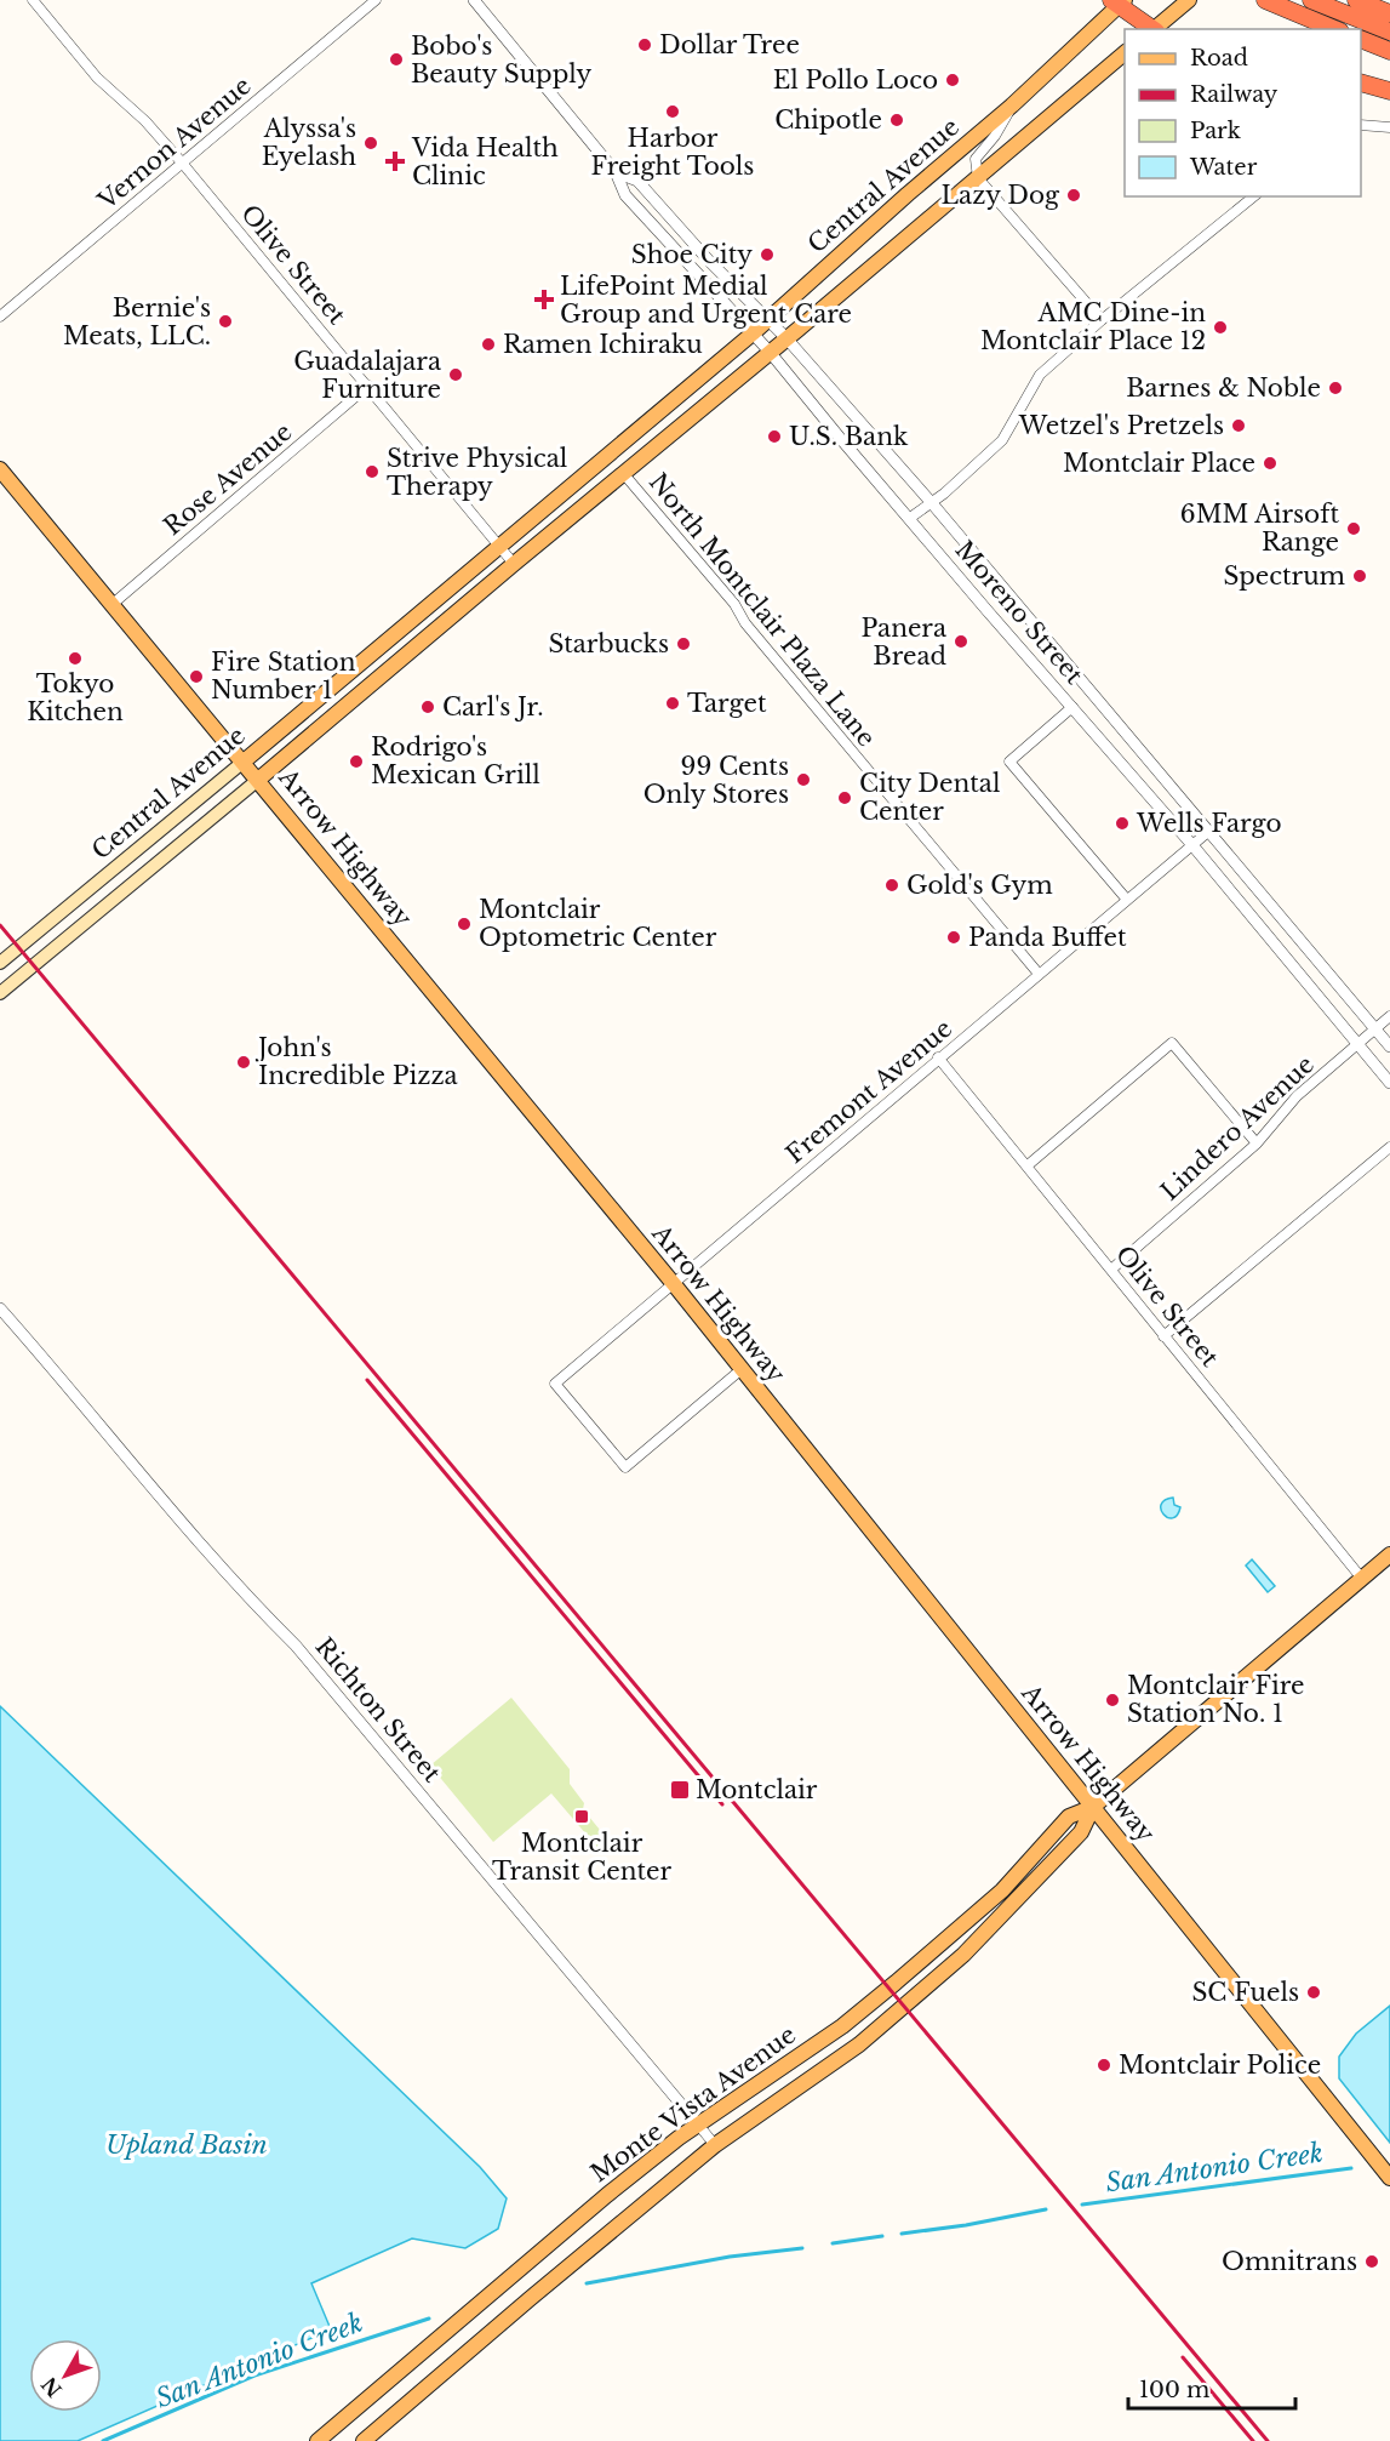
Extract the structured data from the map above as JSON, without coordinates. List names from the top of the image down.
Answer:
{
  "streets": {
    "main road": ["Central Avenue", "Arrow Highway", "Monte Vista Avenue"],
    "street": [
      "Vernon Avenue",
      "Olive Street",
      "Rose Avenue",
      "North Montclair Plaza Lane",
      "Moreno Street",
      "Fremont Avenue",
      "Lindero Avenue",
      "Richton Street"
    ]
  },
  "crossings": [
    ["Vernon Avenue", "Olive Street"],
    ["Central Avenue", "Olive Street"],
    ["Central Avenue", "North Montclair Plaza Lane"],
    ["Central Avenue", "Moreno Street"],
    ["Central Avenue", "Arrow Highway"],
    ["Olive Street", "Rose Avenue"],
    ["Olive Street", "Fremont Avenue"],
    ["Olive Street", "Lindero Avenue"],
    ["Olive Street", "Monte Vista Avenue"],
    ["Rose Avenue", "Arrow Highway"],
    ["North Montclair Plaza Lane", "Fremont Avenue"],
    ["Moreno Street", "Fremont Avenue"],
    ["Moreno Street", "Lindero Avenue"],
    ["Arrow Highway", "Fremont Avenue"],
    ["Arrow Highway", "Monte Vista Avenue"],
    ["Richton Street", "Monte Vista Avenue"]
  ],
  "water": ["Upland Basin", "San Antonio Creek"],
  "places": {
    "other": [
      "Dollar Tree",
      "Bobo's Beauty Supply",
      "El Pollo Loco",
      "Harbor Freight Tools",
      "Chipotle",
      "Alyssa's Eyelash",
      "Lazy Dog",
      "Shoe City",
      "Bernie's Meats, LLC.",
      "AMC Dine-in Montclair Place 12",
      "Ramen Ichiraku",
      "Guadalajara Furniture",
      "Barnes & Noble",
      "Wetzel's Pretzels",
      "U.S. Bank",
      "Montclair Place",
      "Strive Physical Therapy",
      "6MM Airsoft Range",
      "Spectrum",
      "Panera Bread",
      "Starbucks",
      "Tokyo Kitchen",
      "Fire Station Number 1",
      "Target",
      "Carl's Jr.",
      "Rodrigo's Mexican Grill",
      "99 Cents Only Stores",
      "City Dental Center",
      "Wells Fargo",
      "Gold's Gym",
      "Montclair Optometric Center",
      "Panda Buffet",
      "John's Incredible Pizza",
      "Montclair Fire Station No. 1",
      "SC Fuels",
      "Montclair Police",
      "Omnitrans"
    ],
    "health": ["Vida Health Clinic", "LifePoint Medial Group and Urgent Care"],
    "transit": ["Montclair", "Montclair Transit Center"]
  },
  "legend": [
    "Road",
    "Railway",
    "Park",
    "Water"
  ],
  "scale_bar": "100 m",
  "north": "bottom left"
}
